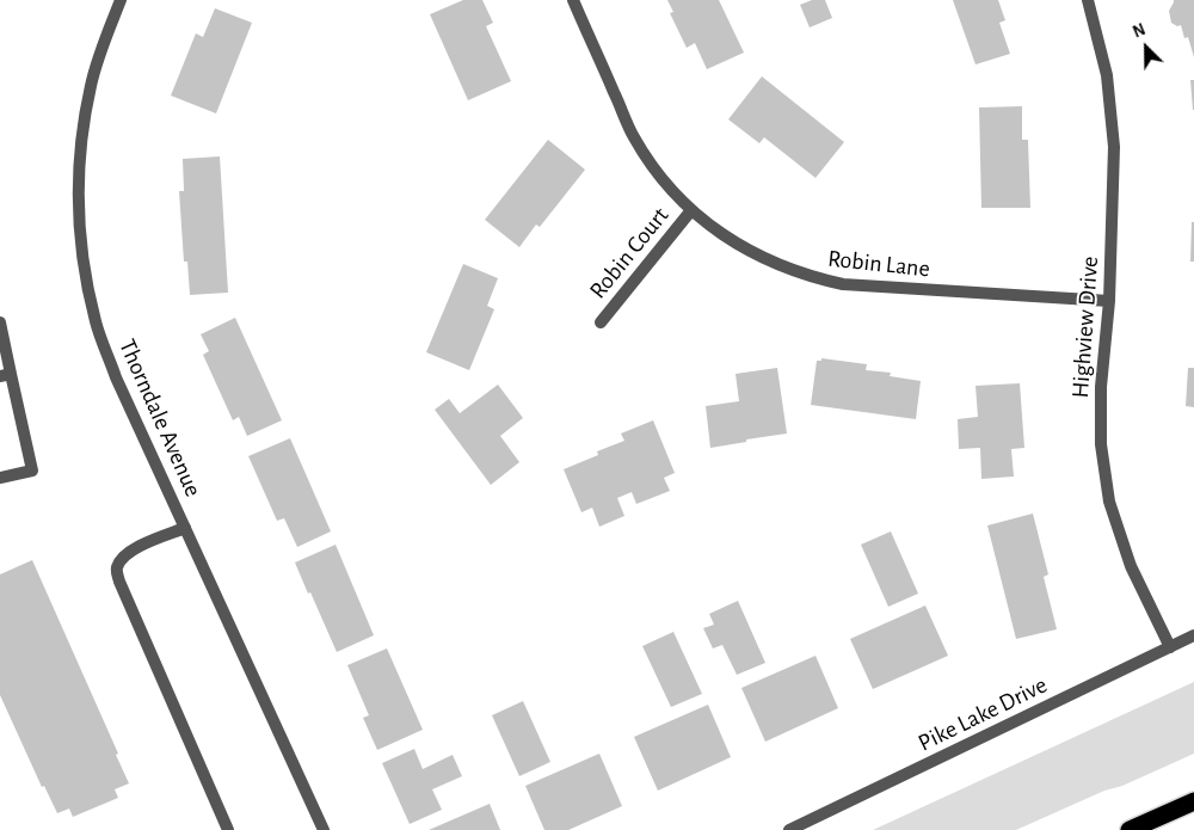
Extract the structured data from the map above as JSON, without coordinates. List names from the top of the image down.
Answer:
{
  "streets": {
    "street": [
      "Robin Court",
      "Robin Lane",
      "Highview Drive",
      "Thorndale Avenue",
      "Pike Lake Drive"
    ]
  },
  "crossings": [
    ["Robin Court", "Robin Lane"],
    ["Robin Lane", "Highview Drive"],
    ["Highview Drive", "Pike Lake Drive"]
  ],
  "north": "top left"
}
